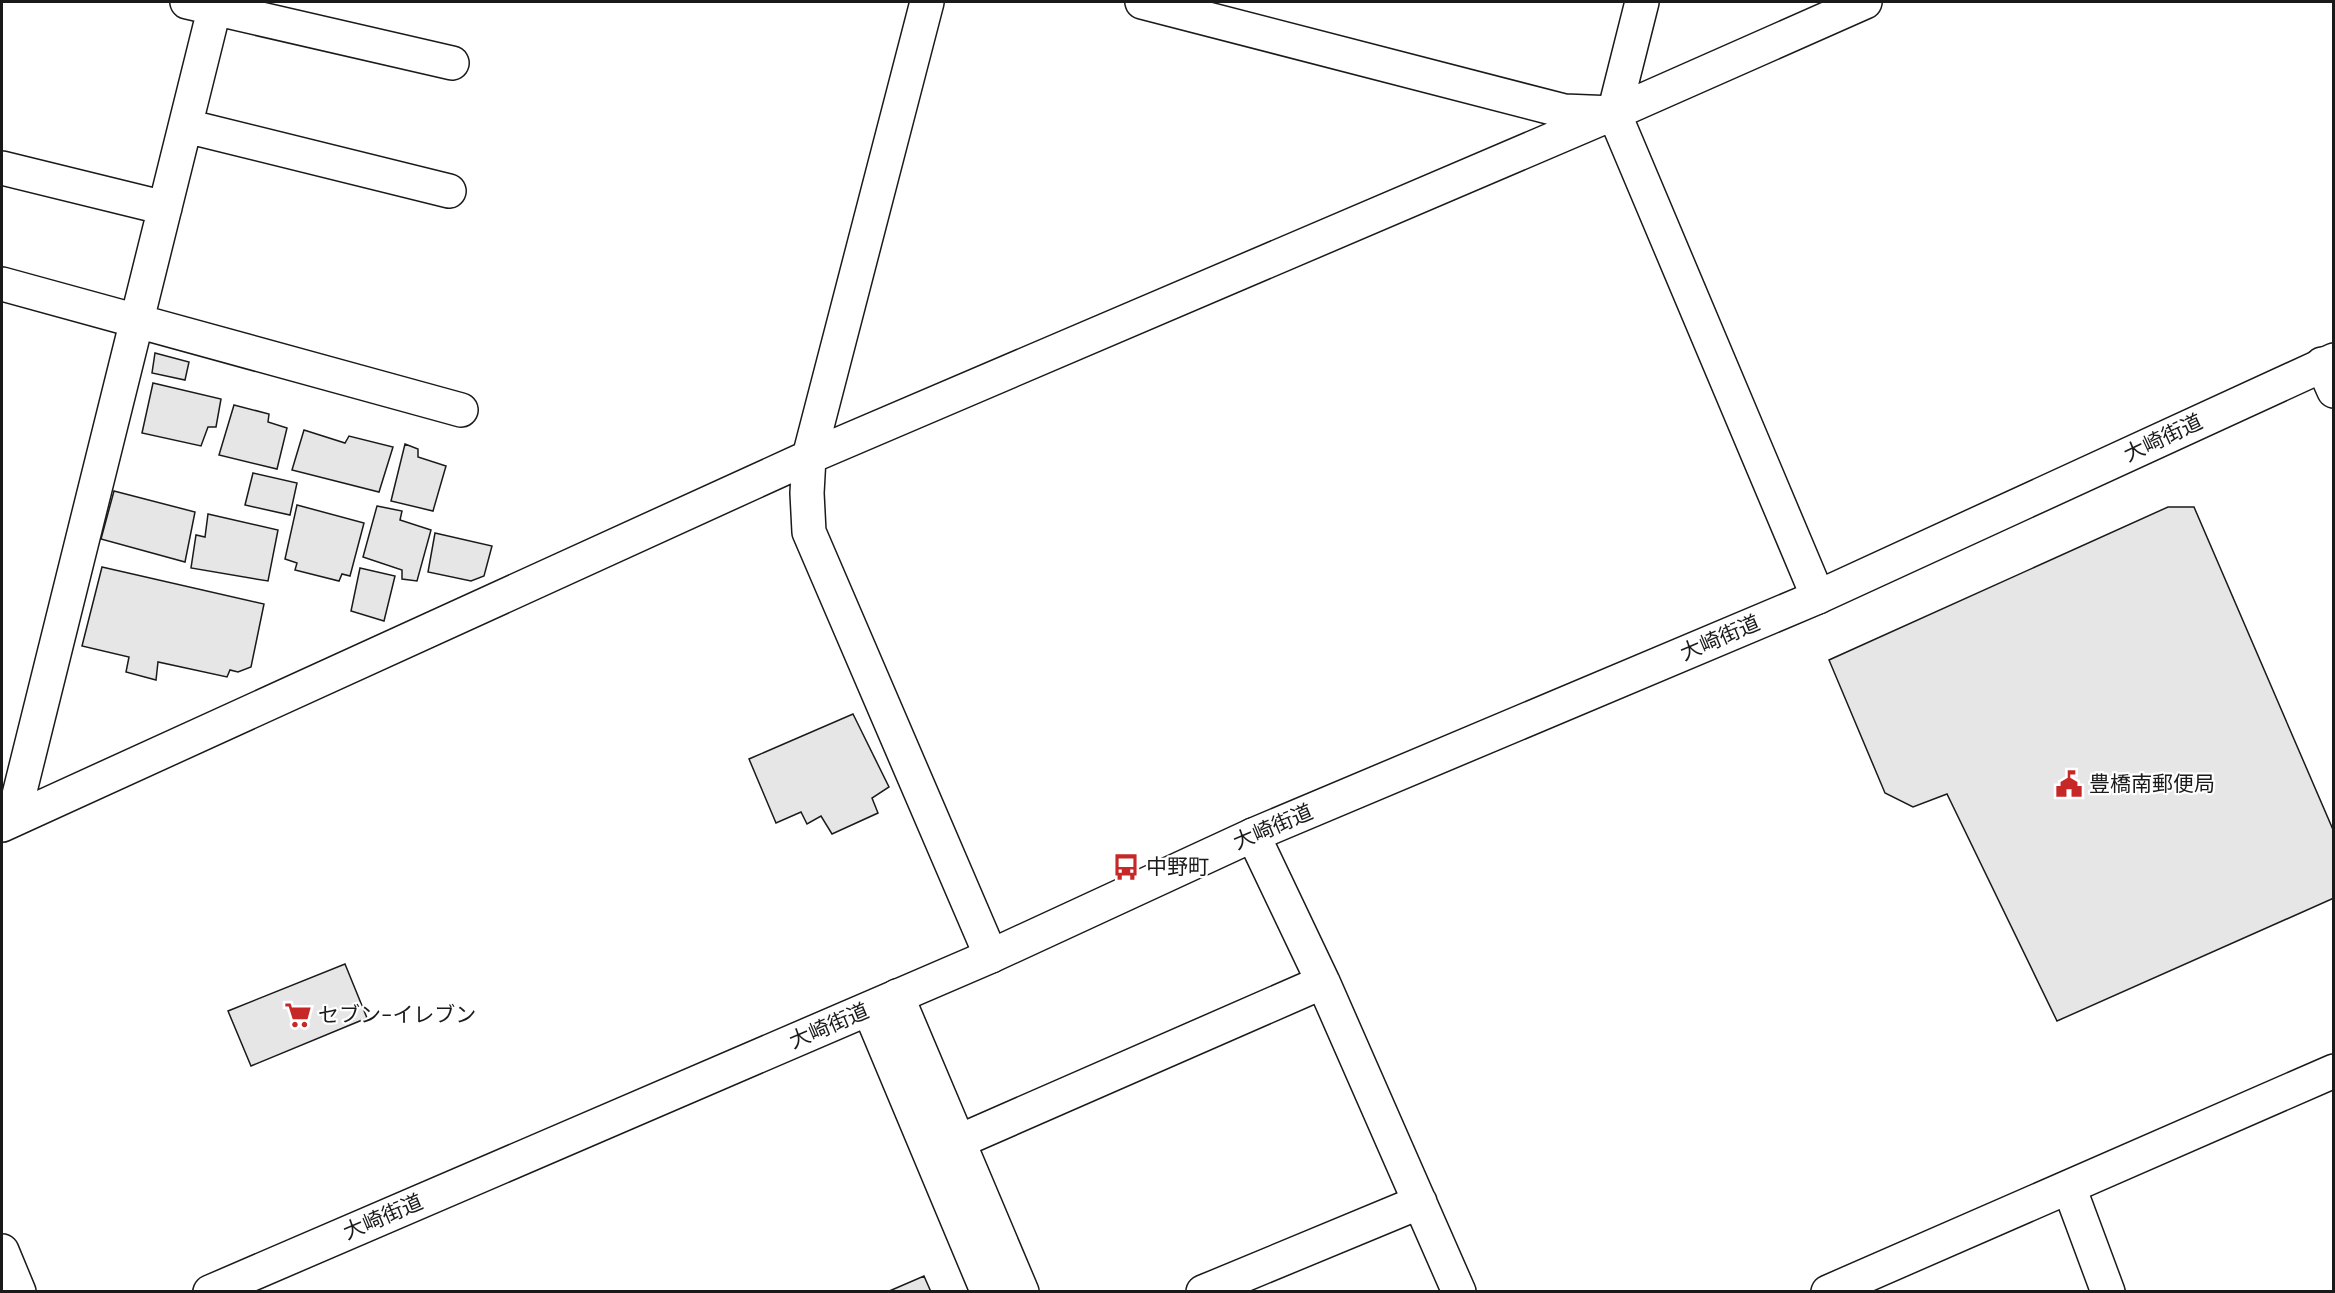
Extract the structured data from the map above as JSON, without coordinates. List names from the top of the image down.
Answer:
{
  "streets": {
    "street": ["大崎街道"]
  },
  "places": {
    "public building": ["豊橋南郵便局"],
    "bus stop": ["中野町"],
    "supermarket": ["セブン-イレブン"]
  }
}
